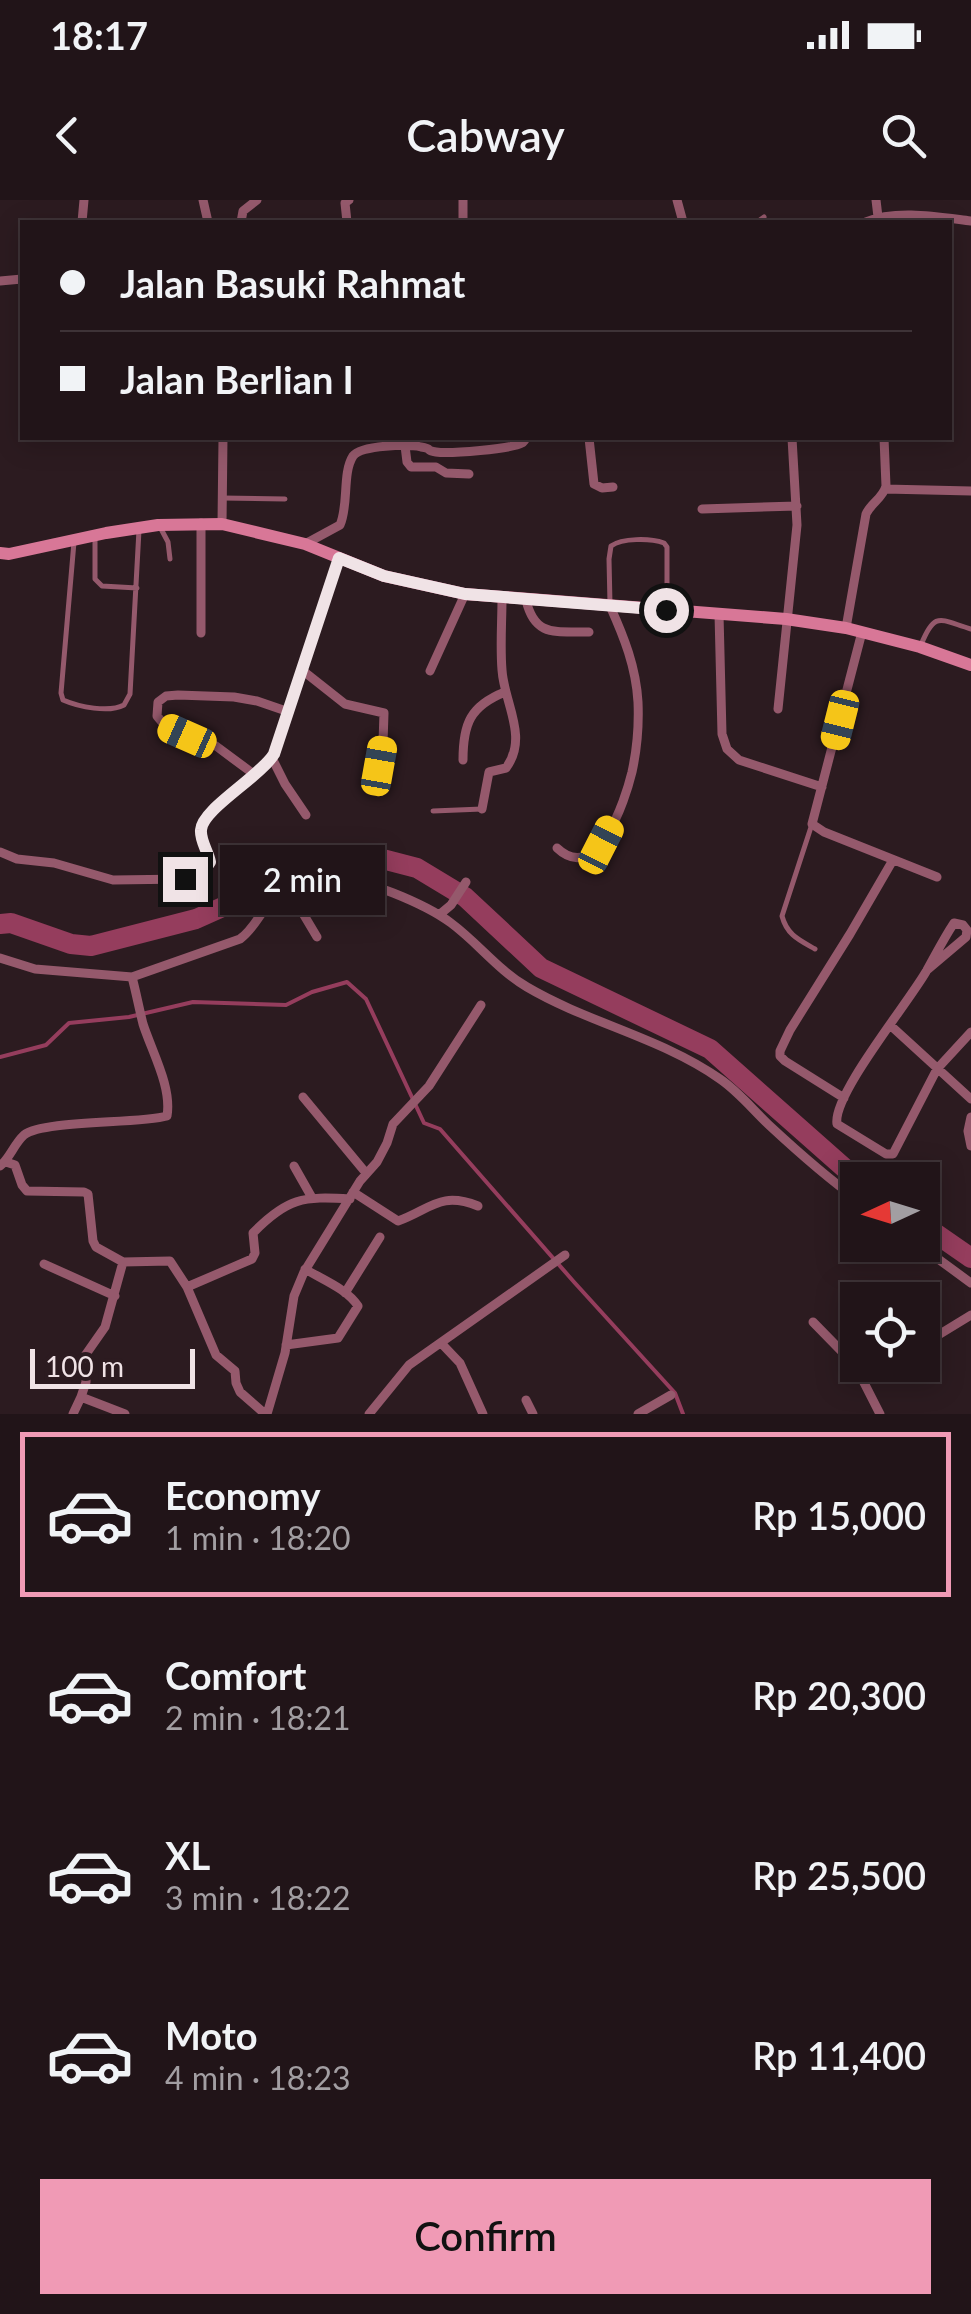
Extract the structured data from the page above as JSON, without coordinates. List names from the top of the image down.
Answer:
{
  "scale_bar": "100 m",
  "north": "left",
  "page": {
    "status": "18:17",
    "header": "Cabway",
    "banner": ["Jalan Basuki Rahmat", "Jalan Berlian I"],
    "bubble": "2 min",
    "scale": "100 m",
    "list": [
      {
        "name": "Economy",
        "note": "1 min · 18:20",
        "value": "Rp 15,000"
      },
      {
        "name": "Comfort",
        "note": "2 min · 18:21",
        "value": "Rp 20,300"
      },
      {
        "name": "XL",
        "note": "3 min · 18:22",
        "value": "Rp 25,500"
      },
      {
        "name": "Moto",
        "note": "4 min · 18:23",
        "value": "Rp 11,400"
      }
    ],
    "buttons": "Confirm"
  }
}
